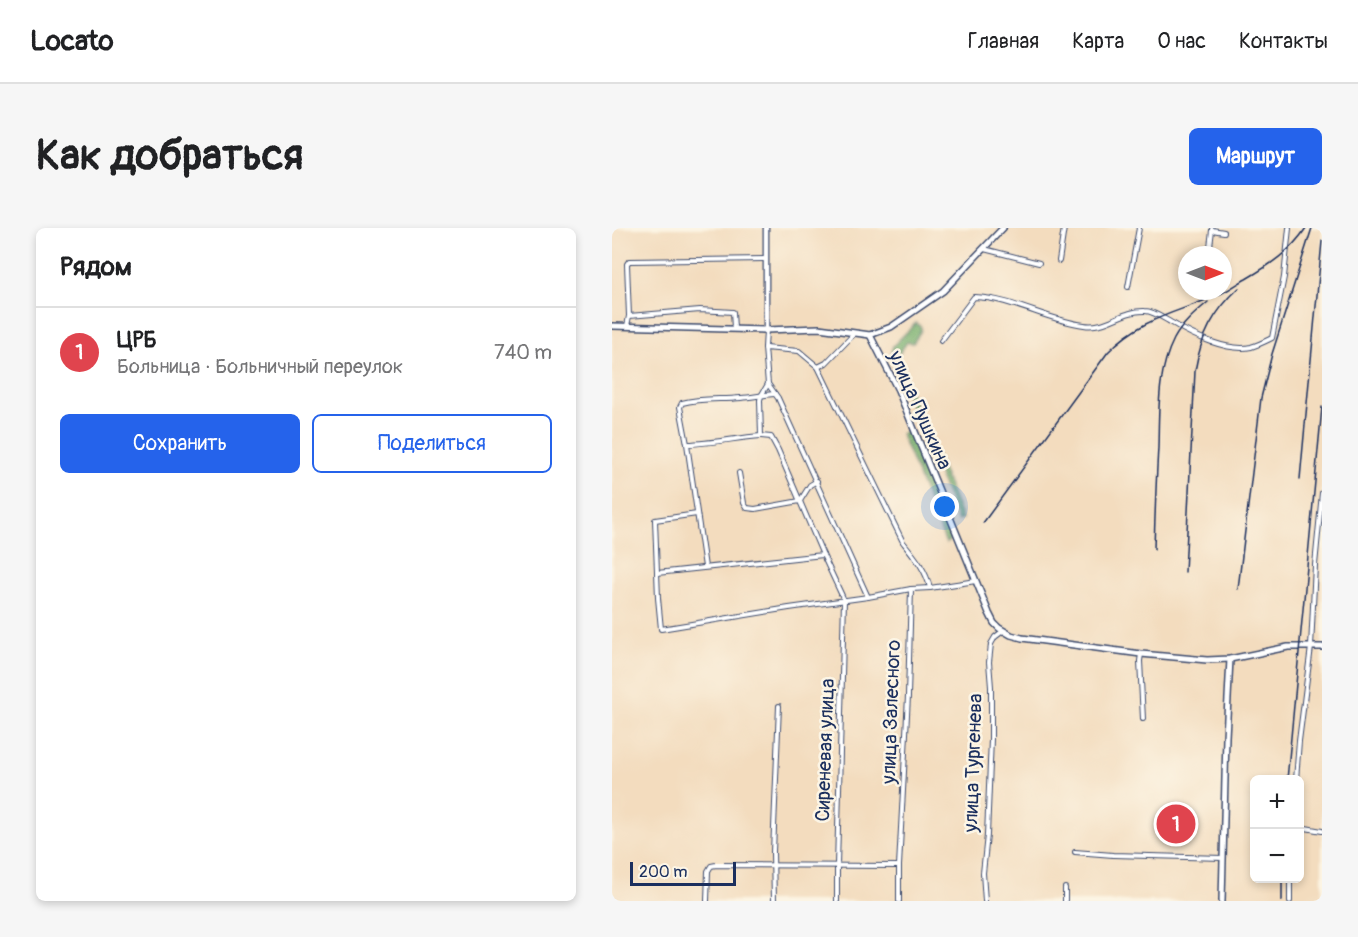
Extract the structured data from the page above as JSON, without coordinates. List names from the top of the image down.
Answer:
{
  "streets": {
    "main road": ["улица Пушкина"],
    "street": ["улица Залесного", "Сиреневая улица", "улица Тургенева"]
  },
  "crossings": [
    ["улица Пушкина", "улица Тургенева"]
  ],
  "scale_bar": "200 m",
  "north": "right",
  "page": {
    "header": "Locato",
    "nav": [
      "Главная",
      "Карта",
      "О нас",
      "Контакты"
    ],
    "buttons": [
      "Маршрут",
      ["Сохранить", "Поделиться"]
    ],
    "title": "Как добраться",
    "heading": "Рядом",
    "list": [
      {
        "mark": "1",
        "name": "ЦРБ",
        "note": "Больница · Больничный переулок",
        "value": "740 m"
      }
    ],
    "map_buttons": ["+", "−"],
    "pins": "1",
    "scale": "200 m"
  }
}
